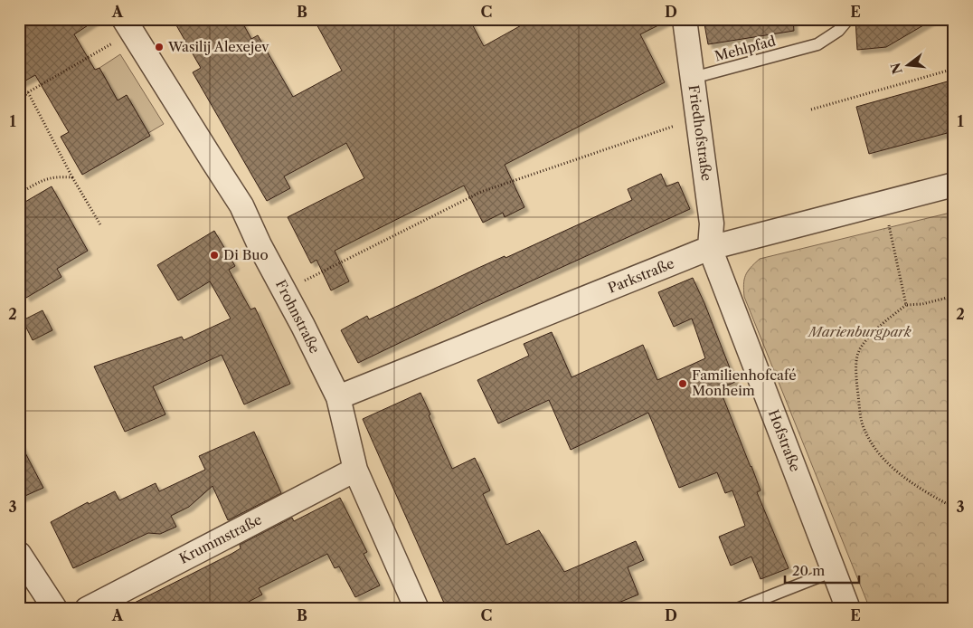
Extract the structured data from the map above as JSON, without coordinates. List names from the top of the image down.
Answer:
{
  "streets": {
    "street": [
      "Friedhofstraße",
      "Parkstraße",
      "Frohnstraße",
      "Hofstraße",
      "Krummstraße"
    ],
    "lane": ["Mehlpfad"]
  },
  "crossings": [
    ["Mehlpfad", "Friedhofstraße"],
    ["Friedhofstraße", "Parkstraße"],
    ["Friedhofstraße", "Hofstraße"],
    ["Parkstraße", "Frohnstraße"],
    ["Parkstraße", "Hofstraße"],
    ["Frohnstraße", "Krummstraße"]
  ],
  "parks": ["Marienburgpark"],
  "places": ["Wasilij Alexejev", "Di Buo", "Familienhofcafé Monheim"],
  "scale_bar": "20 m",
  "north": "left",
  "grid": {
    "columns": [
      "A",
      "B",
      "C",
      "D",
      "E"
    ],
    "rows": ["1", "2", "3"]
  }
}
